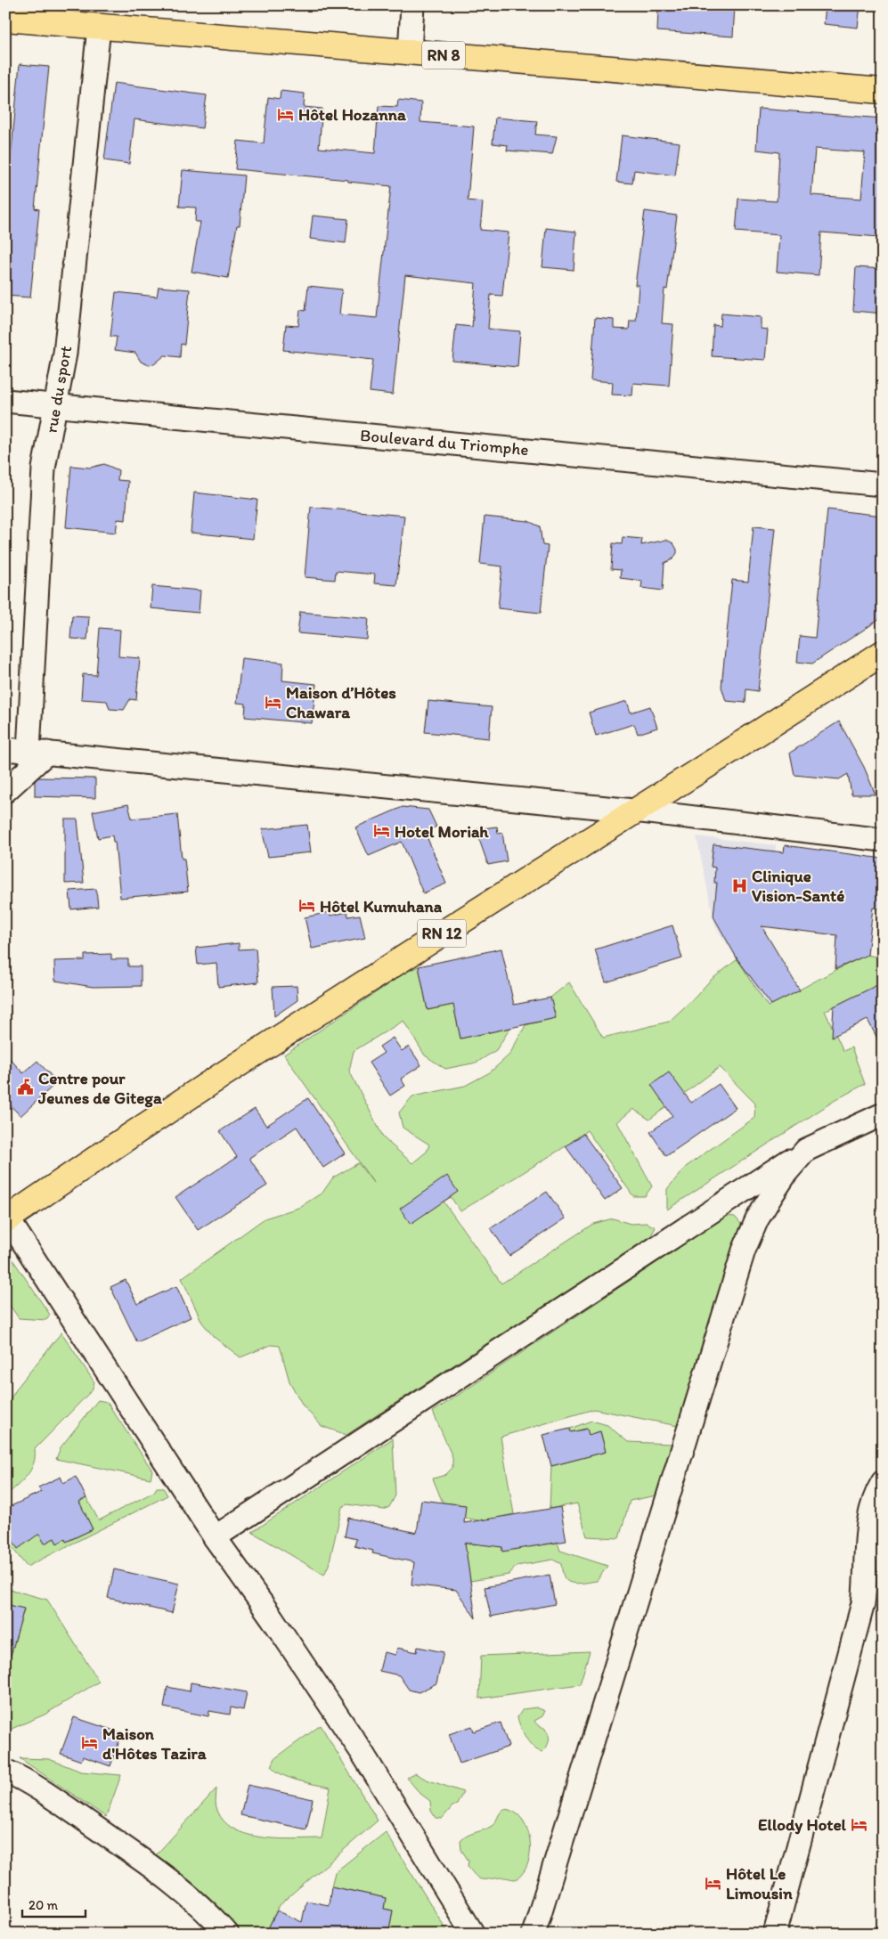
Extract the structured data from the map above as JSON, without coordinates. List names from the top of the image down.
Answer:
{
  "streets": {
    "main road": ["RN 8", "RN 12"],
    "street": ["rue du sport", "Boulevard du Triomphe"]
  },
  "crossings": [
    ["RN 8", "rue du sport"],
    ["rue du sport", "Boulevard du Triomphe"]
  ],
  "places": {
    "hotel": [
      "Hôtel Hozanna",
      "Maison d’Hôtes Chawara",
      "Hotel Moriah",
      "Hôtel Kumuhana",
      "Maison d'Hôtes Tazira",
      "Ellody Hotel",
      "Hôtel Le Limousin"
    ],
    "hospital": ["Clinique Vision-Santé"],
    "public building": ["Centre pour Jeunes de Gitega"]
  },
  "scale_bar": "20 m"
}
